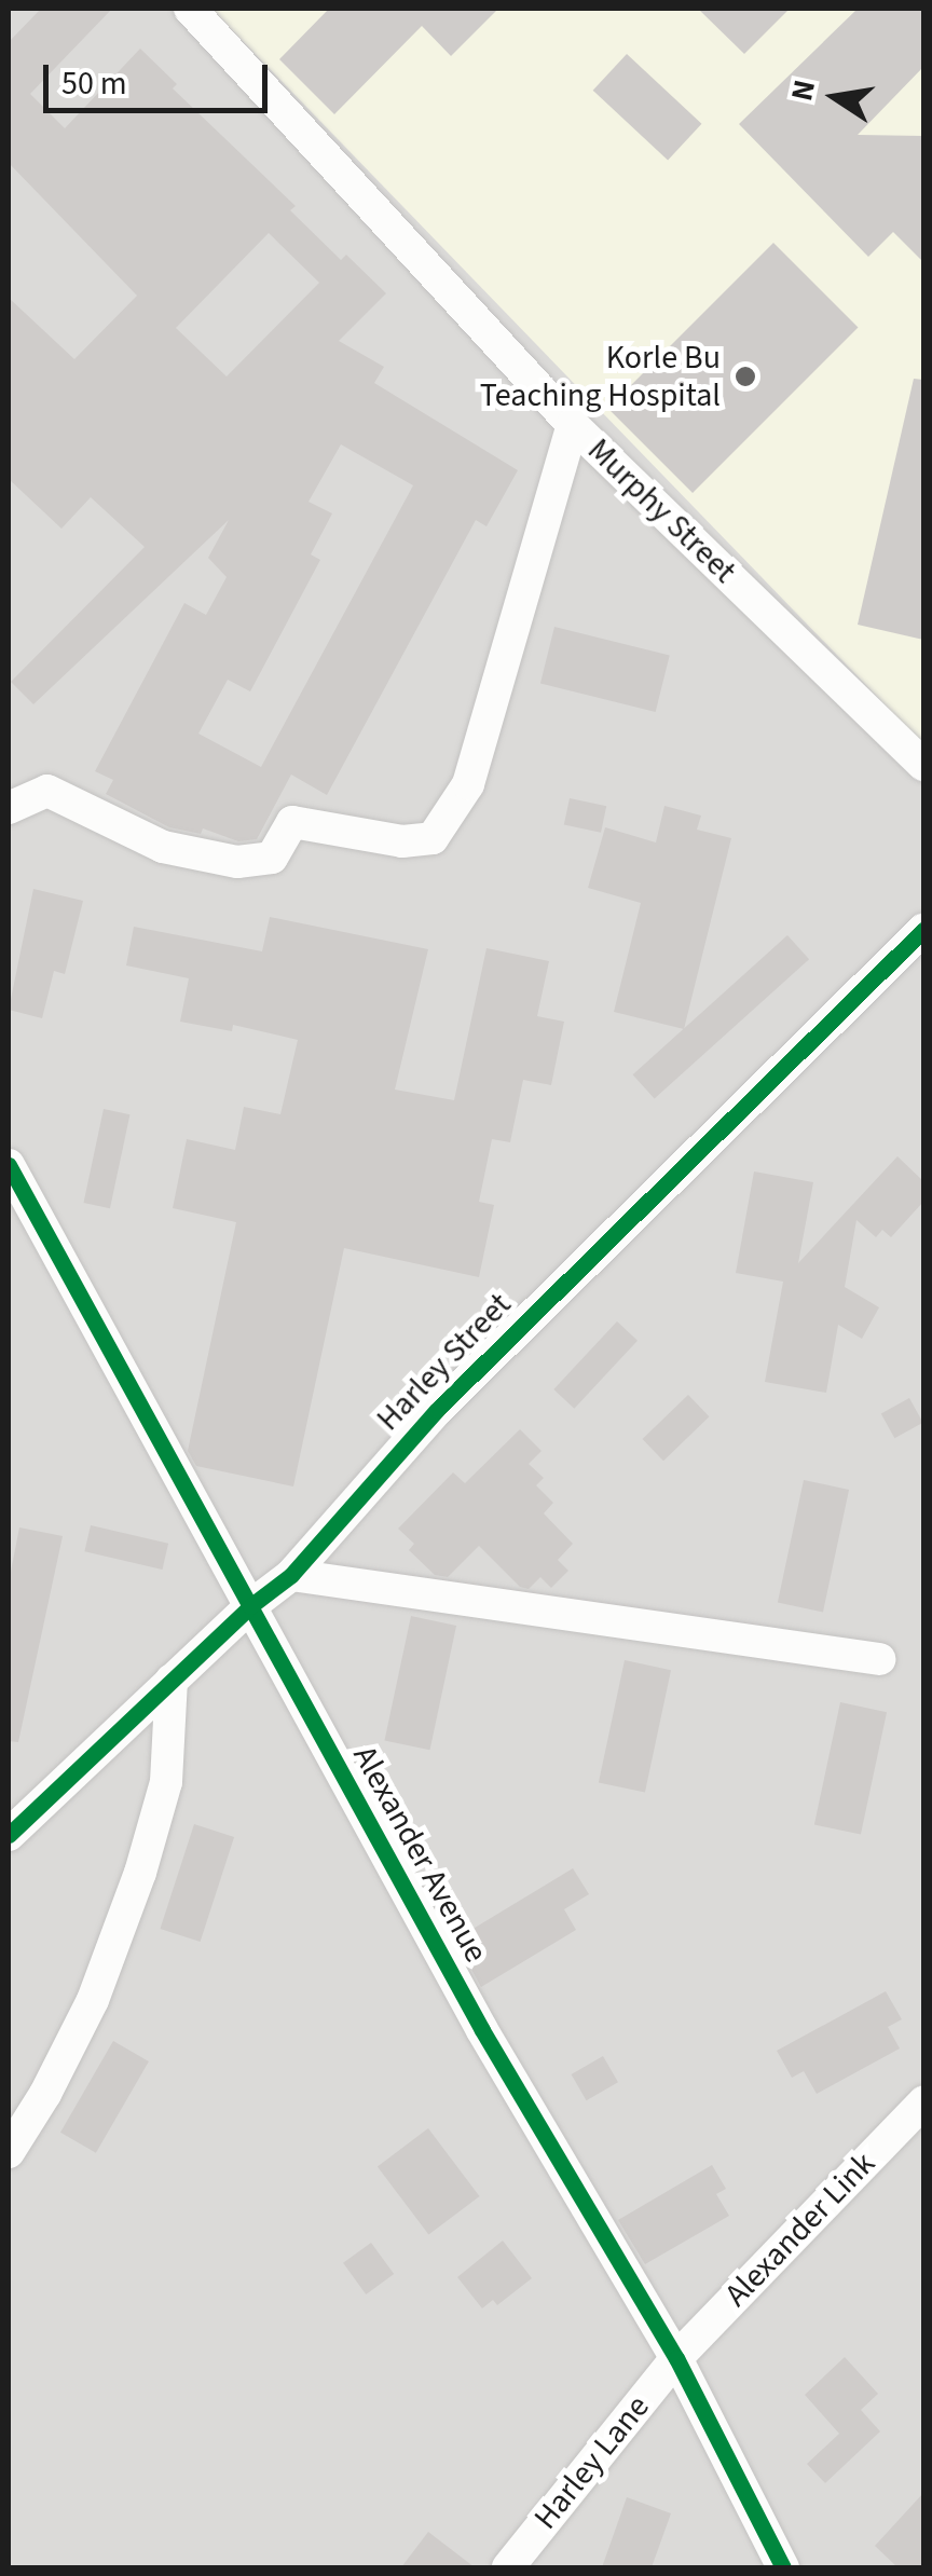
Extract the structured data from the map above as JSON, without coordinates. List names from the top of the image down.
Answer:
{
  "streets": {
    "street": [
      "Murphy Street",
      "Harley Street",
      "Alexander Avenue",
      "Alexander Link",
      "Harley Lane"
    ]
  },
  "crossings": [
    ["Harley Street", "Alexander Avenue"],
    ["Alexander Avenue", "Alexander Link"],
    ["Alexander Avenue", "Harley Lane"],
    ["Alexander Link", "Harley Lane"]
  ],
  "places": ["Korle Bu Teaching Hospital"],
  "scale_bar": "50 m",
  "north": "left"
}
